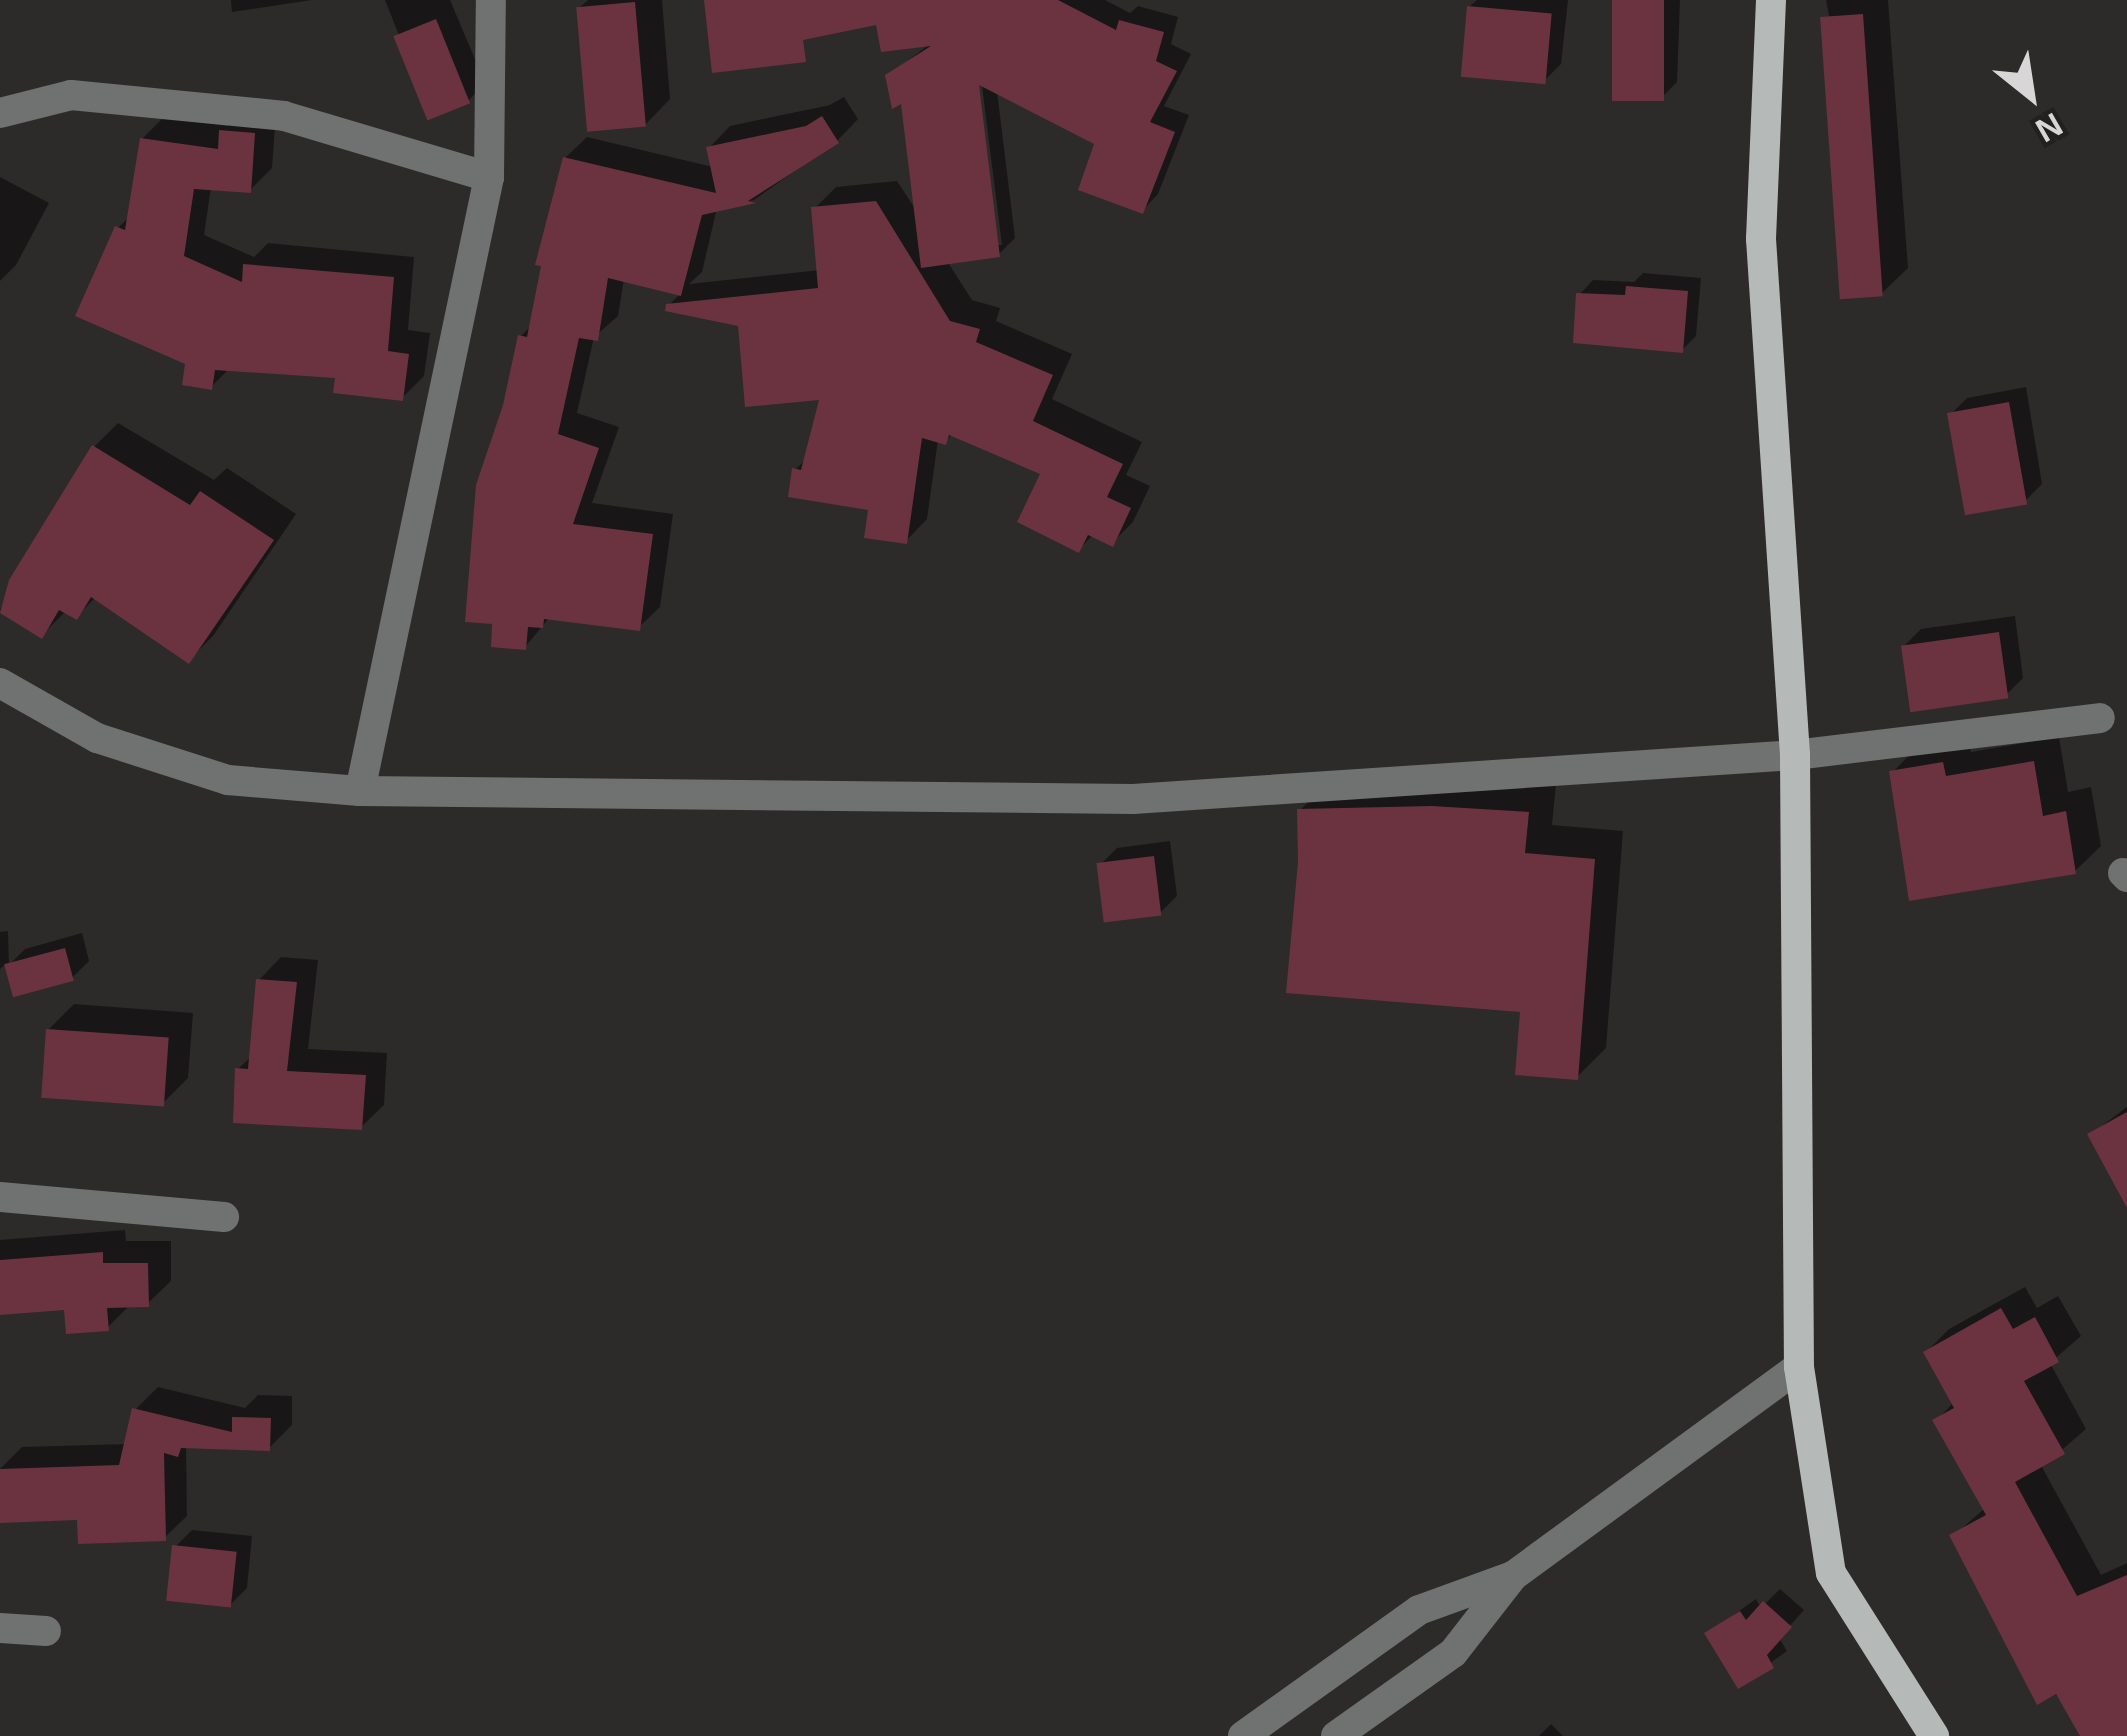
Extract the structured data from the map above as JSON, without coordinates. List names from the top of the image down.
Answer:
{
  "north": "bottom right"
}
